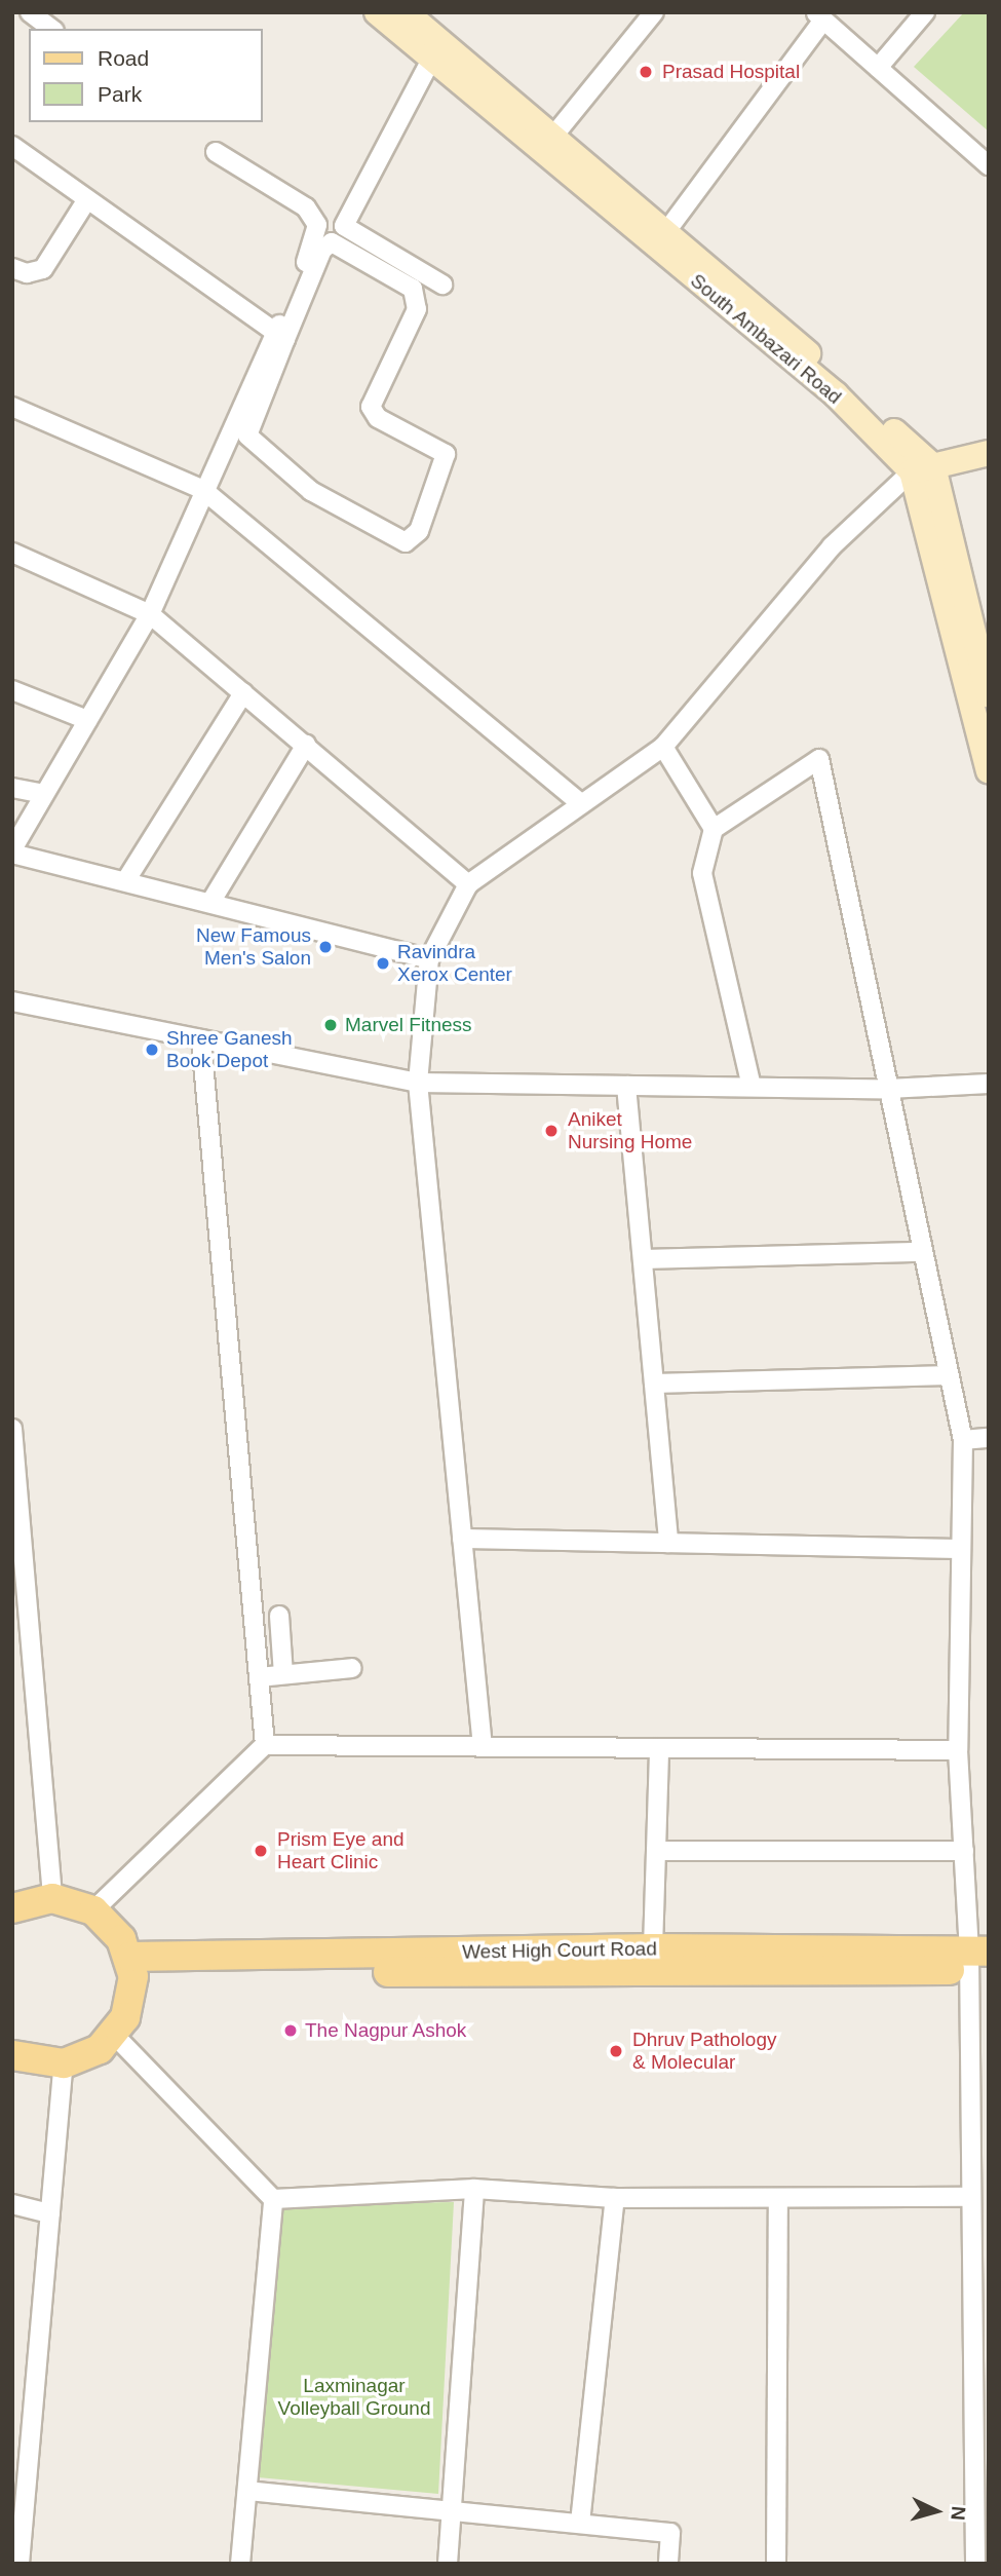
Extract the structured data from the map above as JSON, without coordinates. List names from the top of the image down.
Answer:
{
  "streets": {
    "main road": ["South Ambazari Road", "West High Court Road"]
  },
  "parks": ["Laxminagar Volleyball Ground"],
  "places": [
    "Prasad Hospital",
    "New Famous Men's Salon",
    "Ravindra Xerox Center",
    "Marvel Fitness",
    "Shree Ganesh Book Depot",
    "Aniket Nursing Home",
    "Prism Eye and Heart Clinic",
    "The Nagpur Ashok",
    "Dhruv Pathology & Molecular"
  ],
  "legend": ["Road", "Park"],
  "north": "right"
}
